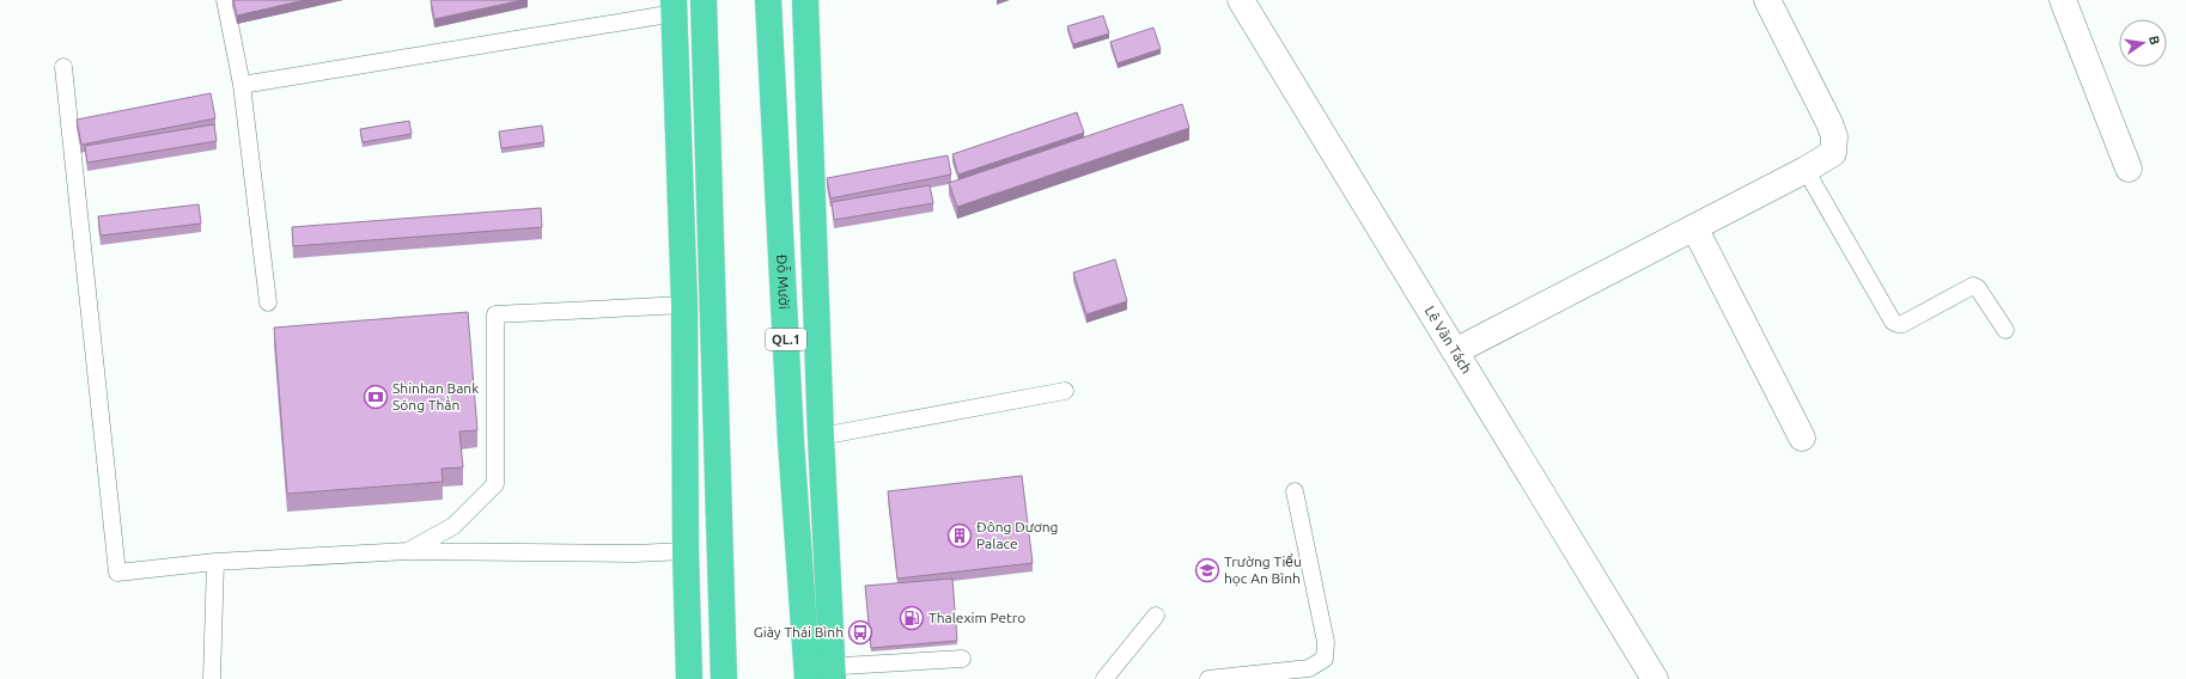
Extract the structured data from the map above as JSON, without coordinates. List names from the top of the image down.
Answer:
{
  "streets": {
    "highway": ["Đỗ Mười", "QL.1"],
    "street": ["Lê Văn Tách"]
  },
  "places": {
    "bank": ["Shinhan Bank Sóng Thần"],
    "building": ["Đông Dương Palace"],
    "school or university": ["Trường Tiểu học An Bình"],
    "fuel station": ["Thalexim Petro"],
    "bus stop": ["Giày Thái Bình"]
  },
  "north": "right"
}
